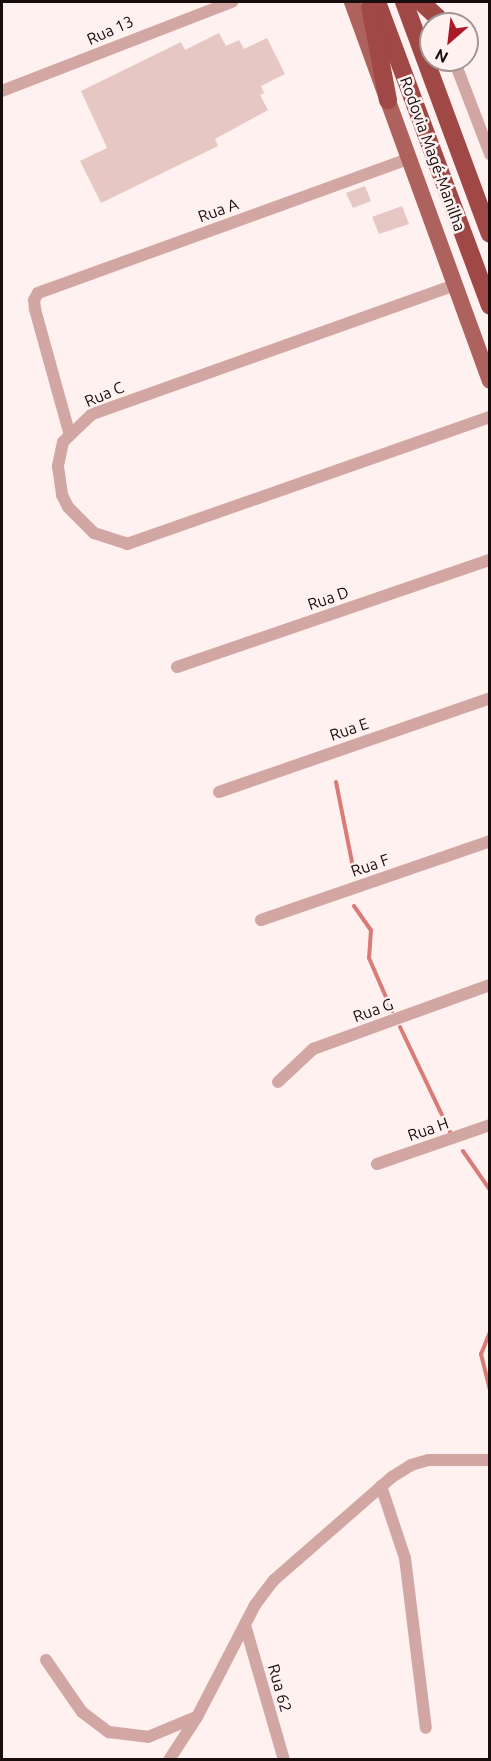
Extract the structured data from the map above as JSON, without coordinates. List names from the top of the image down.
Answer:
{
  "streets": {
    "highway": ["Rodovia Magé-Manilha"],
    "street": [
      "Rua 13",
      "Rua A",
      "Rua C",
      "Rua D",
      "Rua E",
      "Rua F",
      "Rua G",
      "Rua H",
      "Rua 62"
    ]
  },
  "crossings": [
    ["Rua A", "Rua C"]
  ],
  "north": "bottom left"
}
